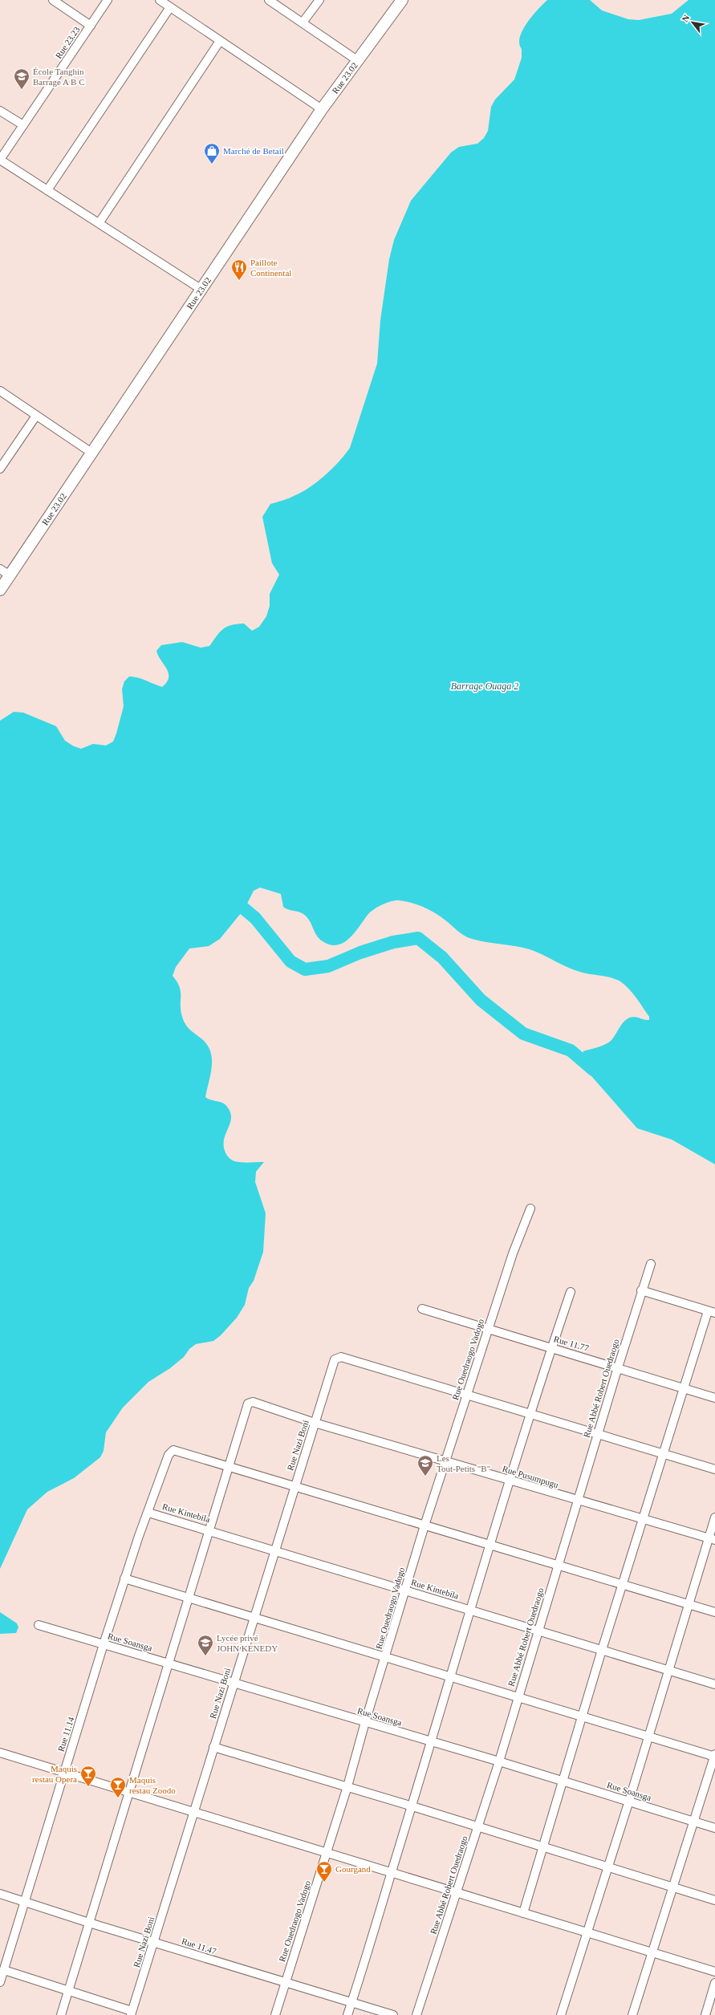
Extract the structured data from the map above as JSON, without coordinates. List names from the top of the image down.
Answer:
{
  "streets": {
    "street": [
      "Rue 23.23",
      "Rue 23.02",
      "Rue 11.77",
      "Rue Ouedraogo Vadogo",
      "Rue Abbé Robert Ouedraogo",
      "Rue Nazi Boni",
      "Rue Pusumpugu",
      "Rue Kintebila",
      "Rue Soansga",
      "Rue 11.14",
      "Rue 11.47"
    ]
  },
  "crossings": [
    ["Rue 11.77", "Rue Ouedraogo Vadogo"],
    ["Rue 11.77", "Rue Abbé Robert Ouedraogo"],
    ["Rue Ouedraogo Vadogo", "Rue Nazi Boni"],
    ["Rue Ouedraogo Vadogo", "Rue Pusumpugu"],
    ["Rue Ouedraogo Vadogo", "Rue Kintebila"],
    ["Rue Ouedraogo Vadogo", "Rue Soansga"],
    ["Rue Ouedraogo Vadogo", "Rue 11.47"],
    ["Rue Abbé Robert Ouedraogo", "Rue Pusumpugu"],
    ["Rue Abbé Robert Ouedraogo", "Rue Kintebila"],
    ["Rue Abbé Robert Ouedraogo", "Rue Soansga"],
    ["Rue Nazi Boni", "Rue Pusumpugu"],
    ["Rue Nazi Boni", "Rue Kintebila"],
    ["Rue Nazi Boni", "Rue Soansga"],
    ["Rue Nazi Boni", "Rue 11.47"],
    ["Rue Pusumpugu", "Rue 11.14"],
    ["Rue Kintebila", "Rue 11.14"],
    ["Rue Soansga", "Rue 11.14"],
    ["Rue 11.14", "Rue 11.47"]
  ],
  "water": ["Barrage Ouaga 2"],
  "places": {
    "school or university": ["École Tanghin Barrage A B C", "Les Tout-Petits \"B\"", "Lycée privé JOHN KENEDY"],
    "shop": ["Marché de Betail"],
    "restaurant": ["Paillote Continental"],
    "bar": ["Maquis restau Opera", "Maquis restau Zoodo", "Gourgand"]
  },
  "north": "top left"
}
